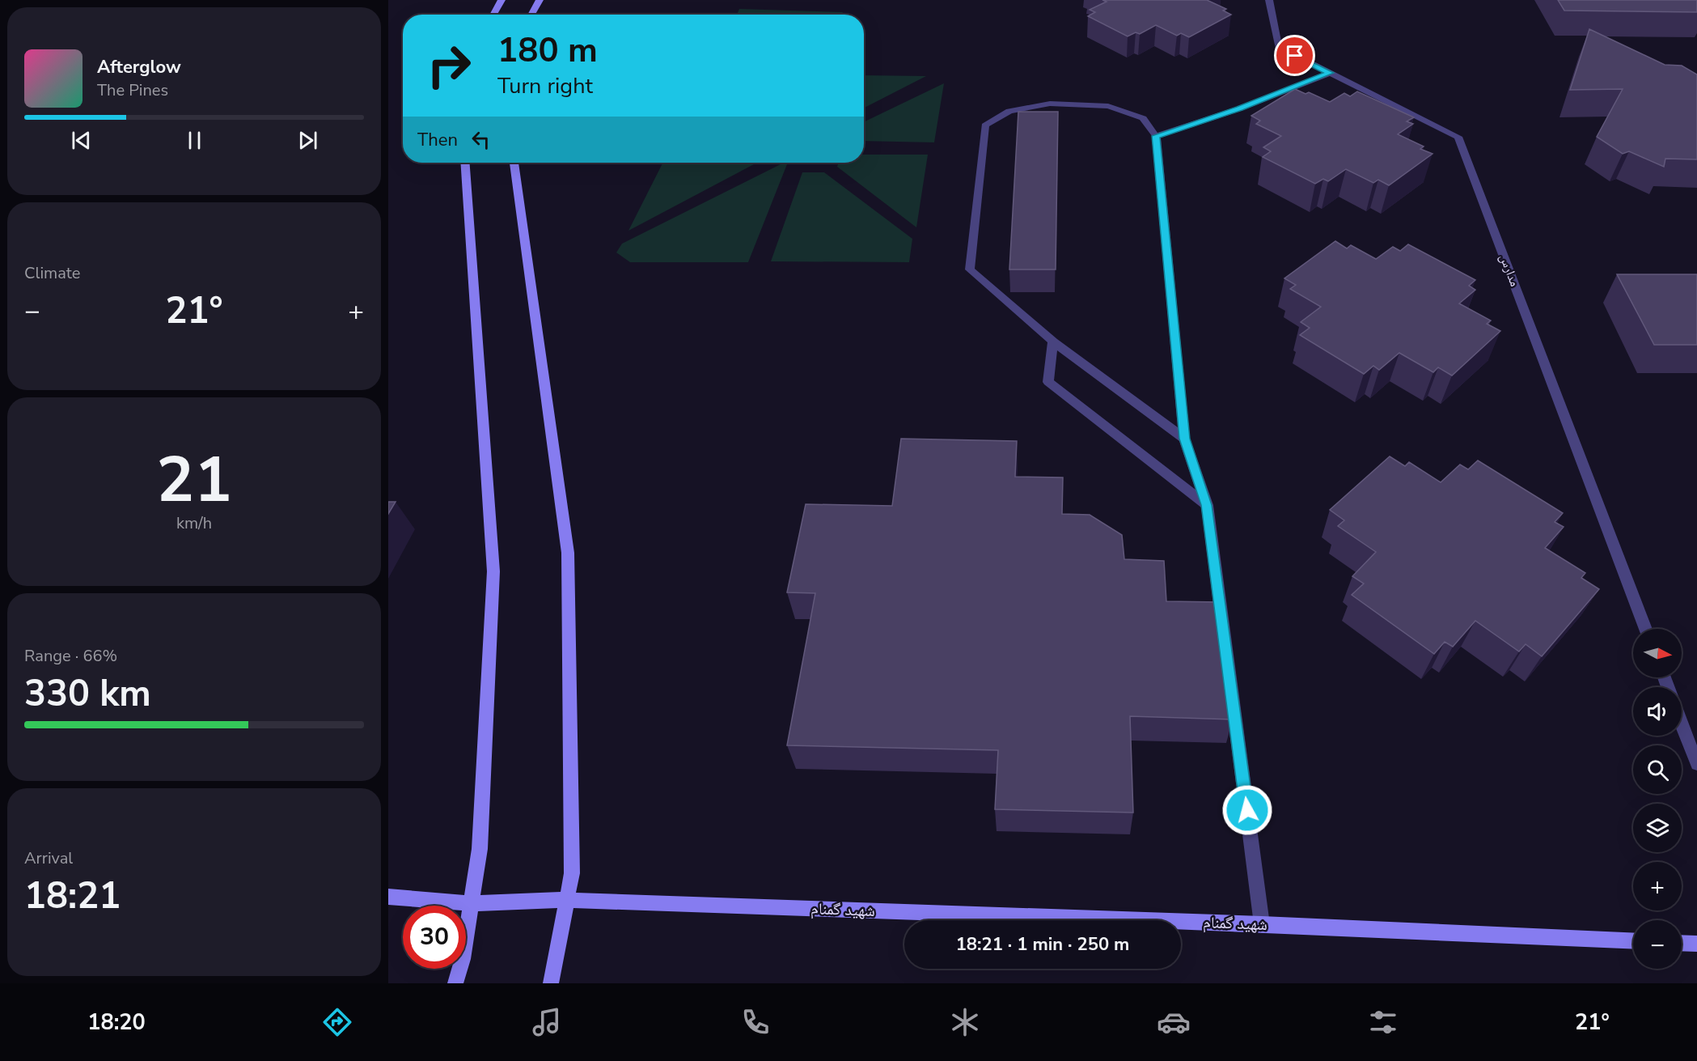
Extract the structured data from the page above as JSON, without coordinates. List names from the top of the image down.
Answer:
{
  "streets": {
    "street": ["مدارس", "شهید گمنام"]
  },
  "north": "right",
  "page": {
    "turn": ["180 m", "Turn right"],
    "song": ["Afterglow", "The Pines"],
    "then": "Then",
    "tile": [
      "Climate",
      ["21", "km/h"],
      ["Range · 66%", "330 km"],
      ["Arrival", "18:21"]
    ],
    "heat": ["−", "21°", "+"],
    "map_buttons": ["+", "−"],
    "limit": "30",
    "trip": "18:21 · 1 min · 250 m",
    "tabs": ["18:20", "21°"]
  }
}
